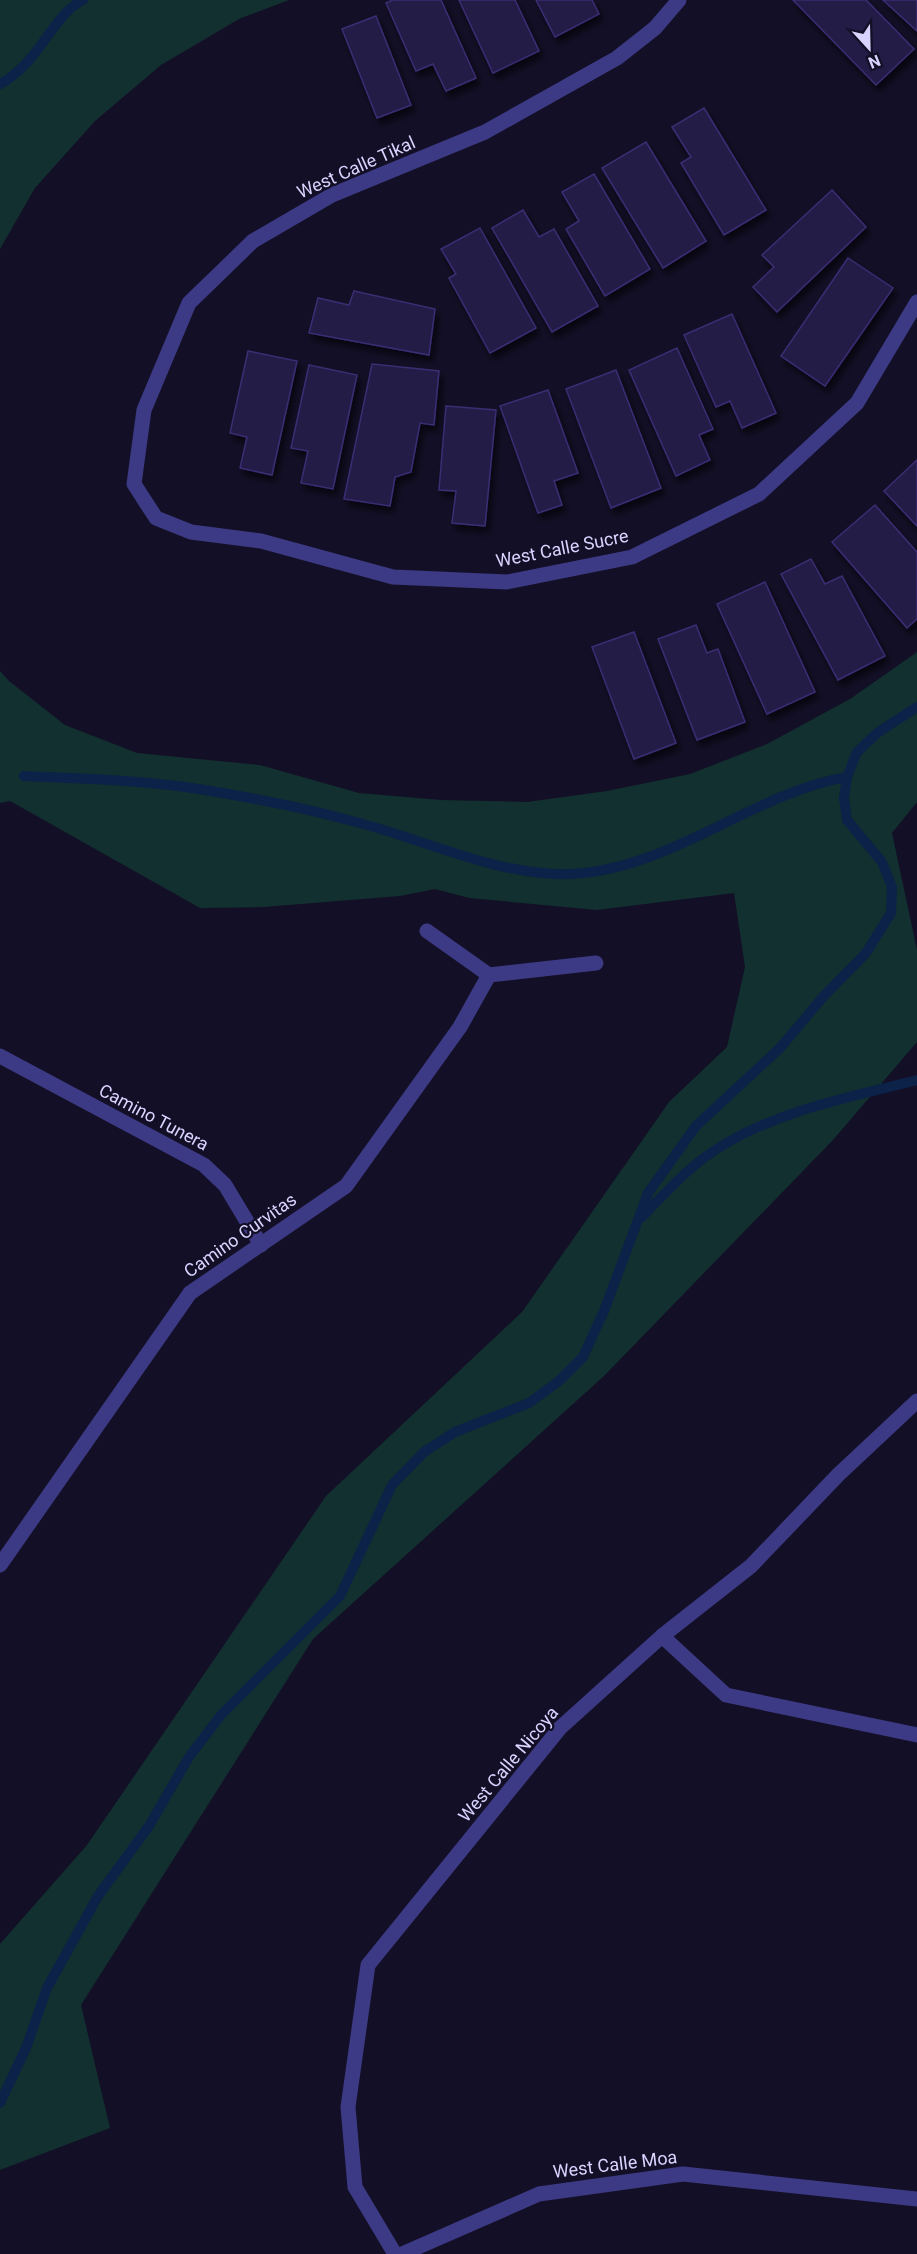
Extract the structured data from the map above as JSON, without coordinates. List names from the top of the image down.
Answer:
{
  "streets": {
    "street": [
      "West Calle Tikal",
      "West Calle Sucre",
      "Camino Tunera",
      "Camino Curvitas",
      "West Calle Nicoya",
      "West Calle Moa"
    ]
  },
  "crossings": [
    ["West Calle Tikal", "West Calle Sucre"],
    ["Camino Tunera", "Camino Curvitas"]
  ],
  "north": "bottom"
}
